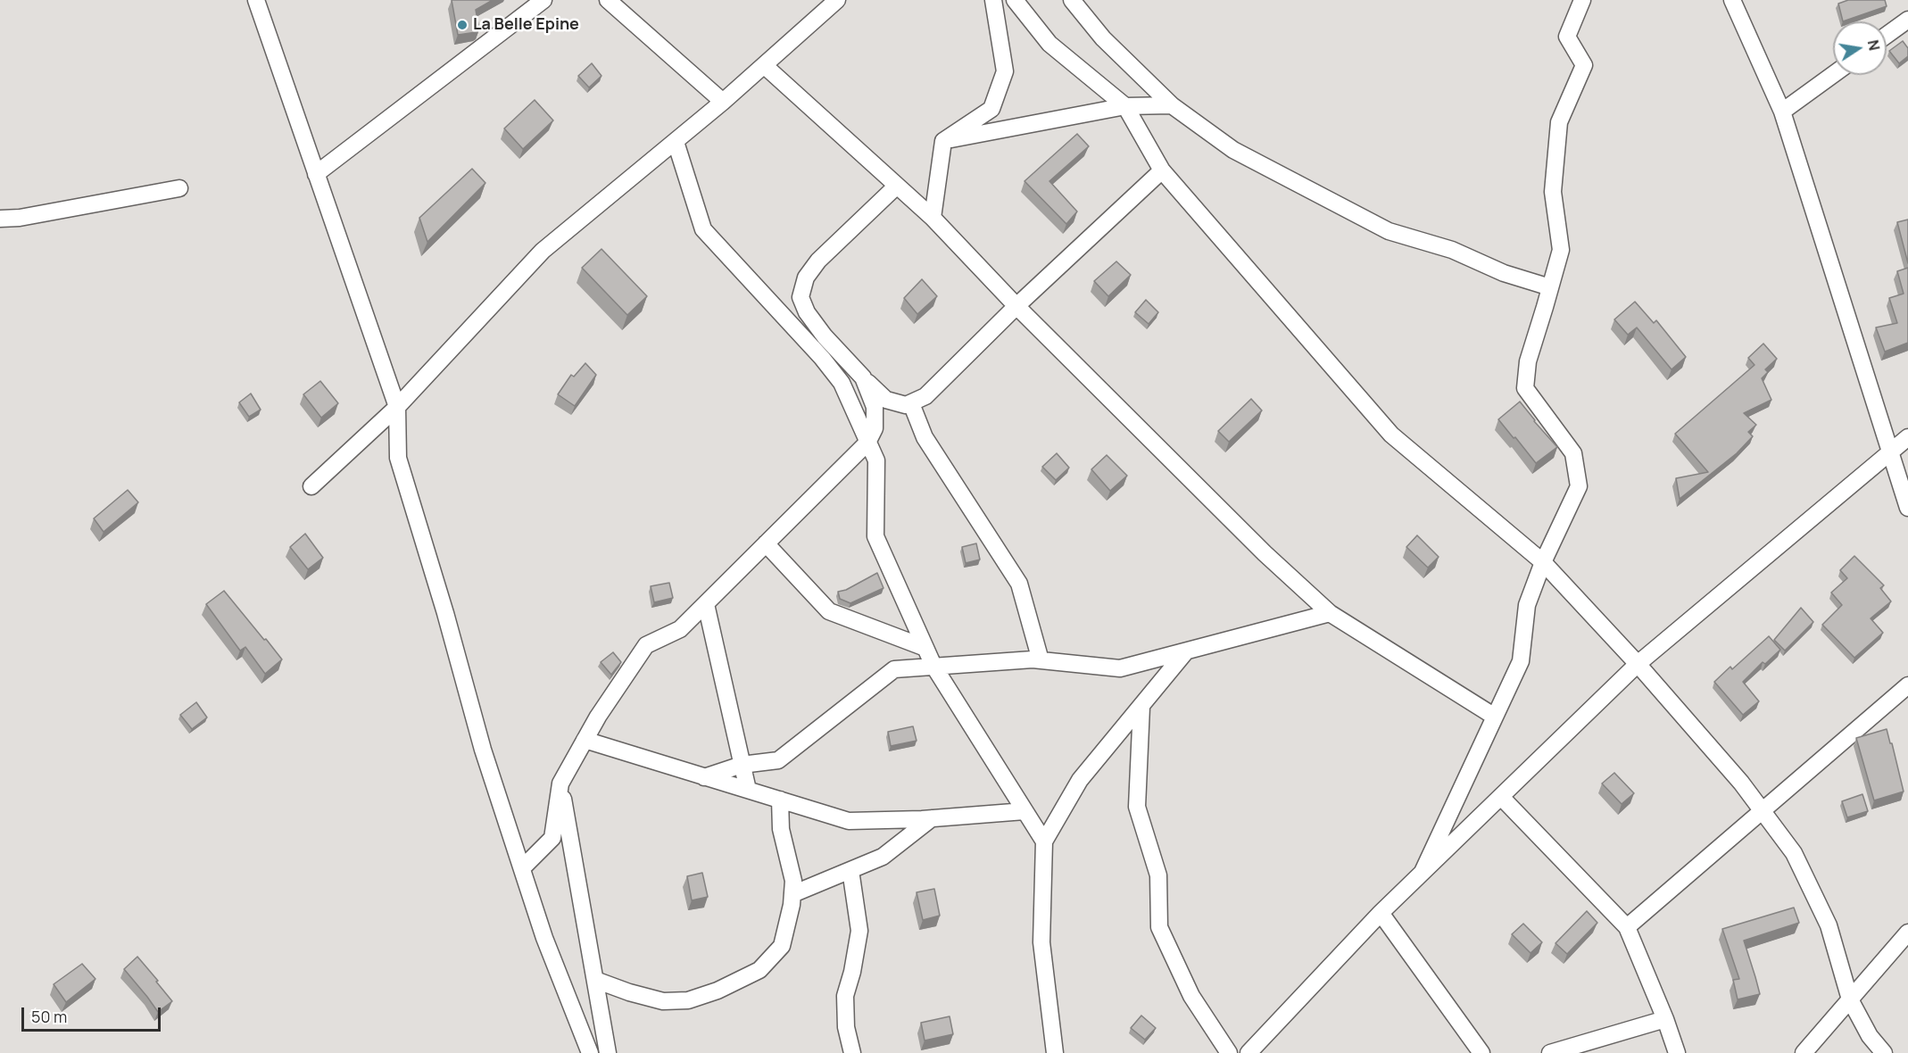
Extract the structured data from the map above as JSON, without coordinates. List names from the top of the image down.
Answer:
{
  "places": ["La Belle Epine"],
  "scale_bar": "50 m",
  "north": "right"
}
